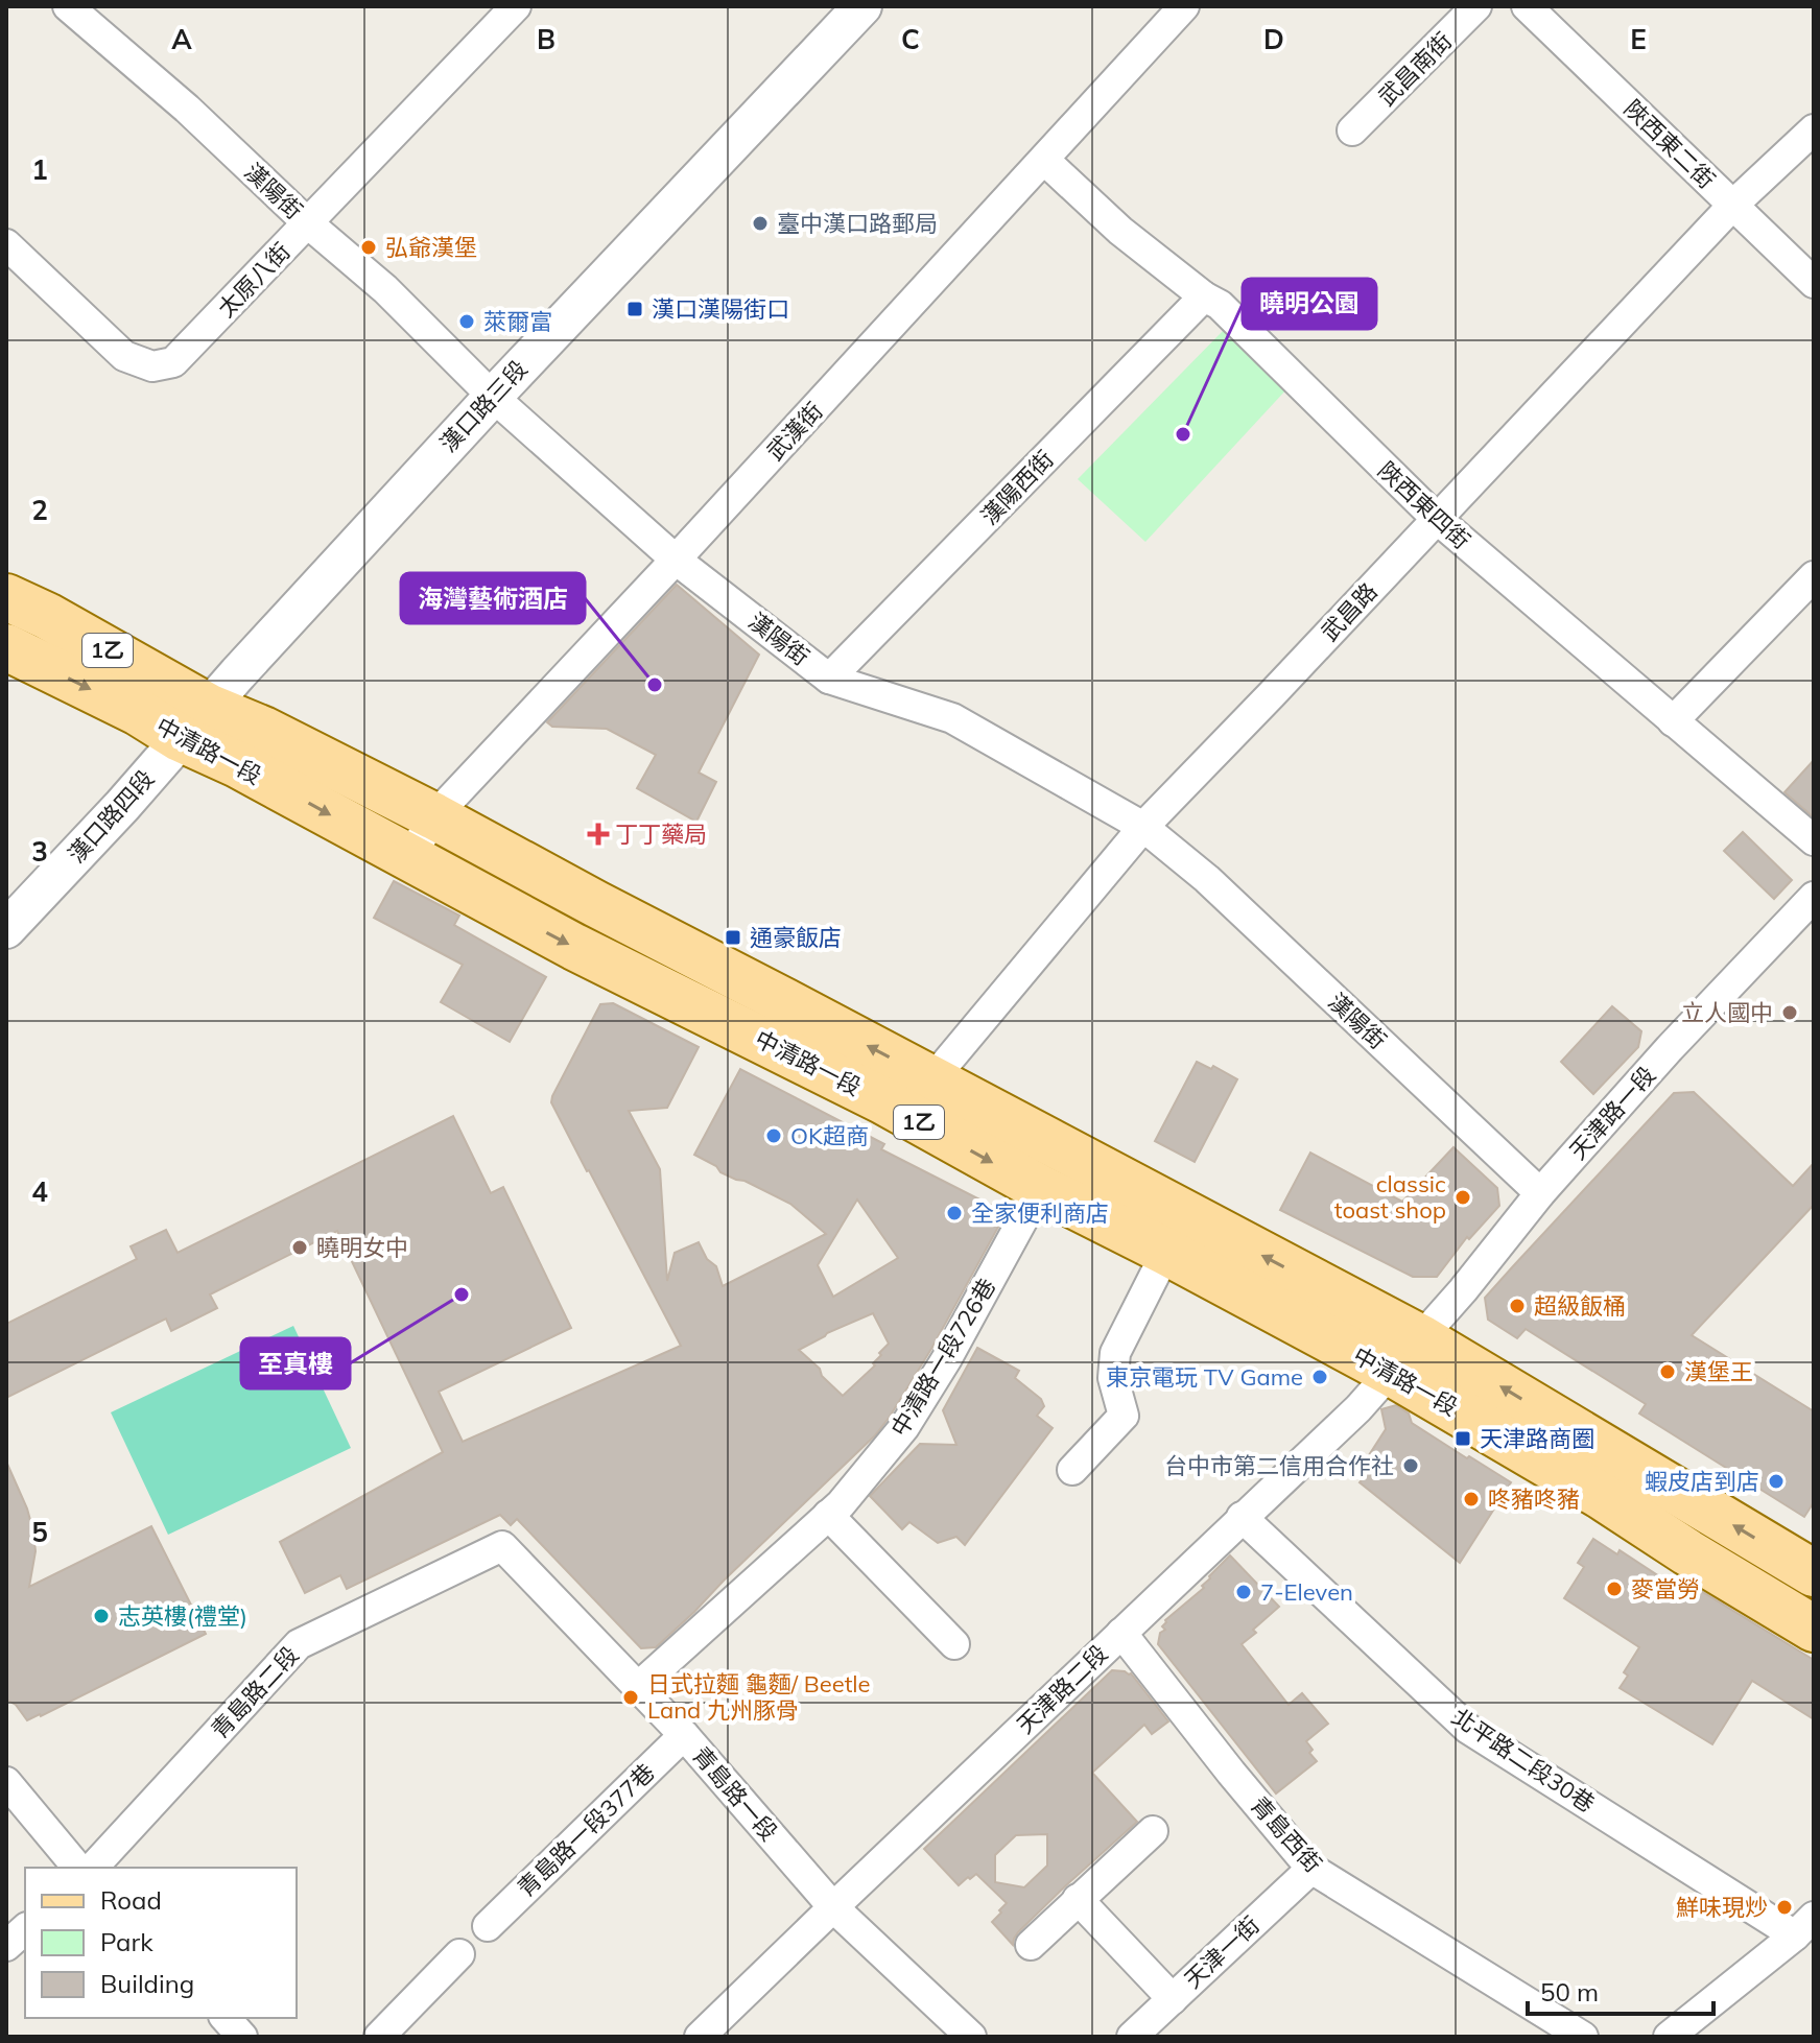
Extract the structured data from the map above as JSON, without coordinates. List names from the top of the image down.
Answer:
{
  "streets": {
    "main road": ["1乙", "中清路一段"],
    "street": [
      "武昌南街",
      "陜西東二街",
      "漢陽街",
      "太原八街",
      "漢口路三段",
      "武漢街",
      "漢陽西街",
      "陜西東四街",
      "武昌路",
      "漢口路四段",
      "天津路一段",
      "中清路一段726巷",
      "天津路二段",
      "青島路二段",
      "北平路二段30巷",
      "青島路一段",
      "青島路一段377巷",
      "青島西街",
      "天津一街"
    ]
  },
  "crossings": [
    ["陜西東二街", "武昌路"],
    ["漢陽街", "太原八街"],
    ["漢陽街", "漢口路三段"],
    ["漢陽街", "武漢街"],
    ["漢陽街", "漢陽西街"],
    ["漢陽街", "武昌路"],
    ["漢陽街", "天津路一段"],
    ["漢口路三段", "中清路一段"],
    ["漢口路三段", "漢口路四段"],
    ["武漢街", "陜西東四街"],
    ["武漢街", "中清路一段"],
    ["漢陽西街", "陜西東四街"],
    ["陜西東四街", "武昌路"],
    ["武昌路", "中清路一段"],
    ["中清路一段", "漢口路四段"],
    ["中清路一段", "天津路一段"],
    ["中清路一段", "中清路一段726巷"],
    ["中清路一段", "天津路二段"],
    ["天津路一段", "天津路二段"],
    ["中清路一段726巷", "青島路一段"],
    ["天津路二段", "北平路二段30巷"],
    ["天津路二段", "青島路一段"],
    ["天津路二段", "青島西街"],
    ["青島路二段", "青島路一段"],
    ["青島路一段", "青島路一段377巷"],
    ["青島西街", "天津一街"]
  ],
  "places": {
    "other": [
      "臺中漢口路郵局",
      "弘爺漢堡",
      "萊爾富",
      "曉明公園",
      "海灣藝術酒店",
      "立人國中",
      "OK超商",
      "classic toast shop",
      "全家便利商店",
      "曉明女中",
      "至真樓",
      "超級飯桶",
      "漢堡王",
      "東京電玩 TV Game",
      "台中市第二信用合作社",
      "蝦皮店到店",
      "咚豬咚豬",
      "麥當勞",
      "7-Eleven",
      "志英樓(禮堂)",
      "日式拉麵 龜麵/ Beetle Land 九州豚骨",
      "鮮味現炒"
    ],
    "transit": ["漢口漢陽街口", "通豪飯店", "天津路商圈"],
    "health": ["丁丁藥局"]
  },
  "legend": ["Road", "Park", "Building"],
  "scale_bar": "50 m",
  "grid": {
    "columns": [
      "A",
      "B",
      "C",
      "D",
      "E"
    ],
    "rows": [
      "1",
      "2",
      "3",
      "4",
      "5"
    ]
  }
}
